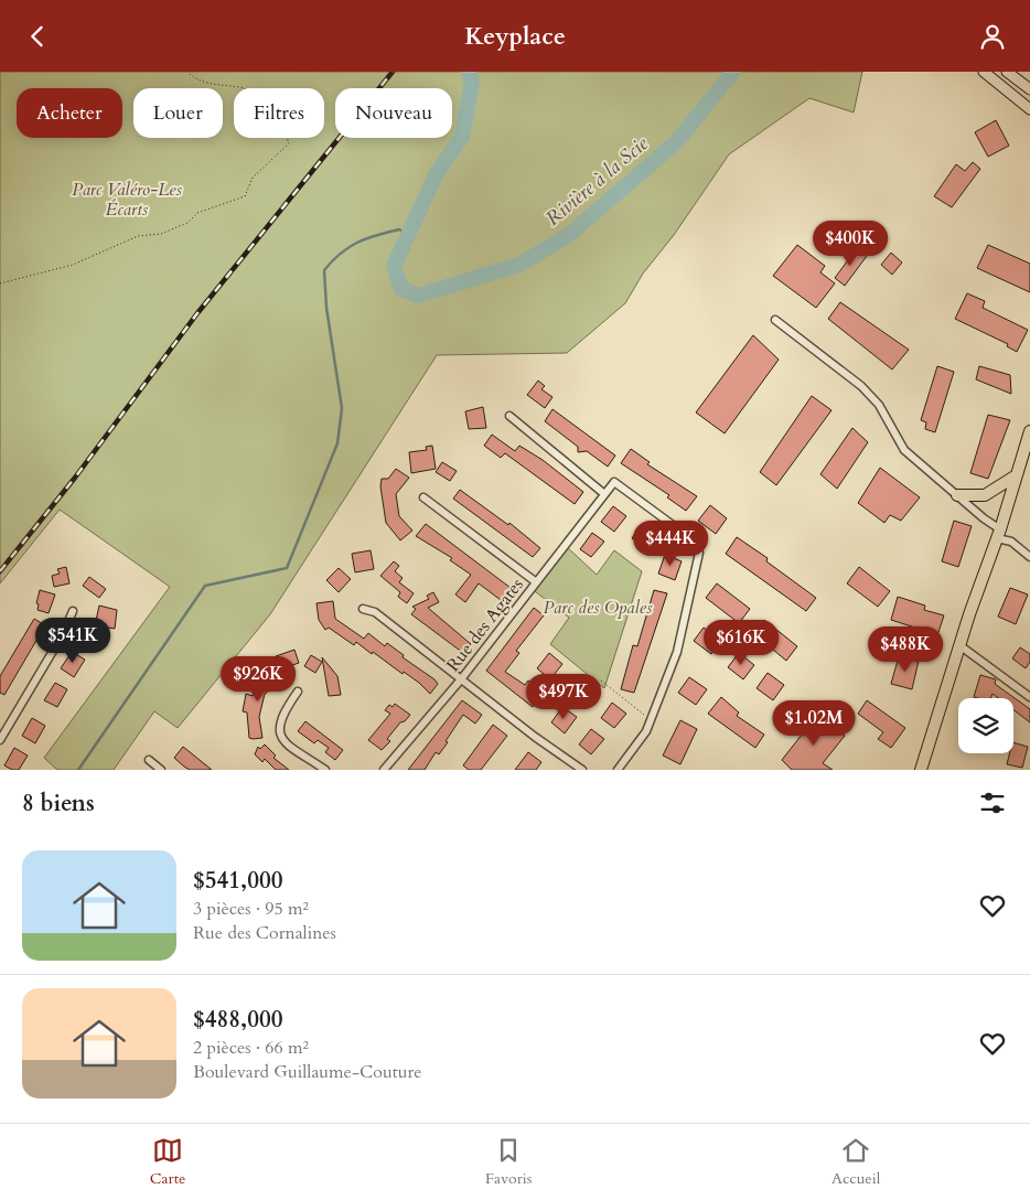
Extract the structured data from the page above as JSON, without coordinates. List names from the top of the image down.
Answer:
{
  "streets": {
    "street": ["Rue des Agates"]
  },
  "water": ["Rivière à la Scie"],
  "parks": ["Parc Valéro-Les Écarts", "Parc des Opales"],
  "page": {
    "header": "Keyplace",
    "chip": [
      "Acheter",
      "Louer",
      "Filtres",
      "Nouveau"
    ],
    "price": [
      "$400K",
      "$444K",
      "$541K",
      "$616K",
      "$488K",
      "$926K",
      "$497K",
      "$1.02M"
    ],
    "heading": "8 biens",
    "list": [
      {
        "name": "$541,000",
        "note": "3 pièces · 95 m² · Rue des Cornalines"
      },
      {
        "name": "$488,000",
        "note": "2 pièces · 66 m² · Boulevard Guillaume-Couture"
      }
    ],
    "tabs": ["Carte", "Favoris", "Accueil"]
  }
}
